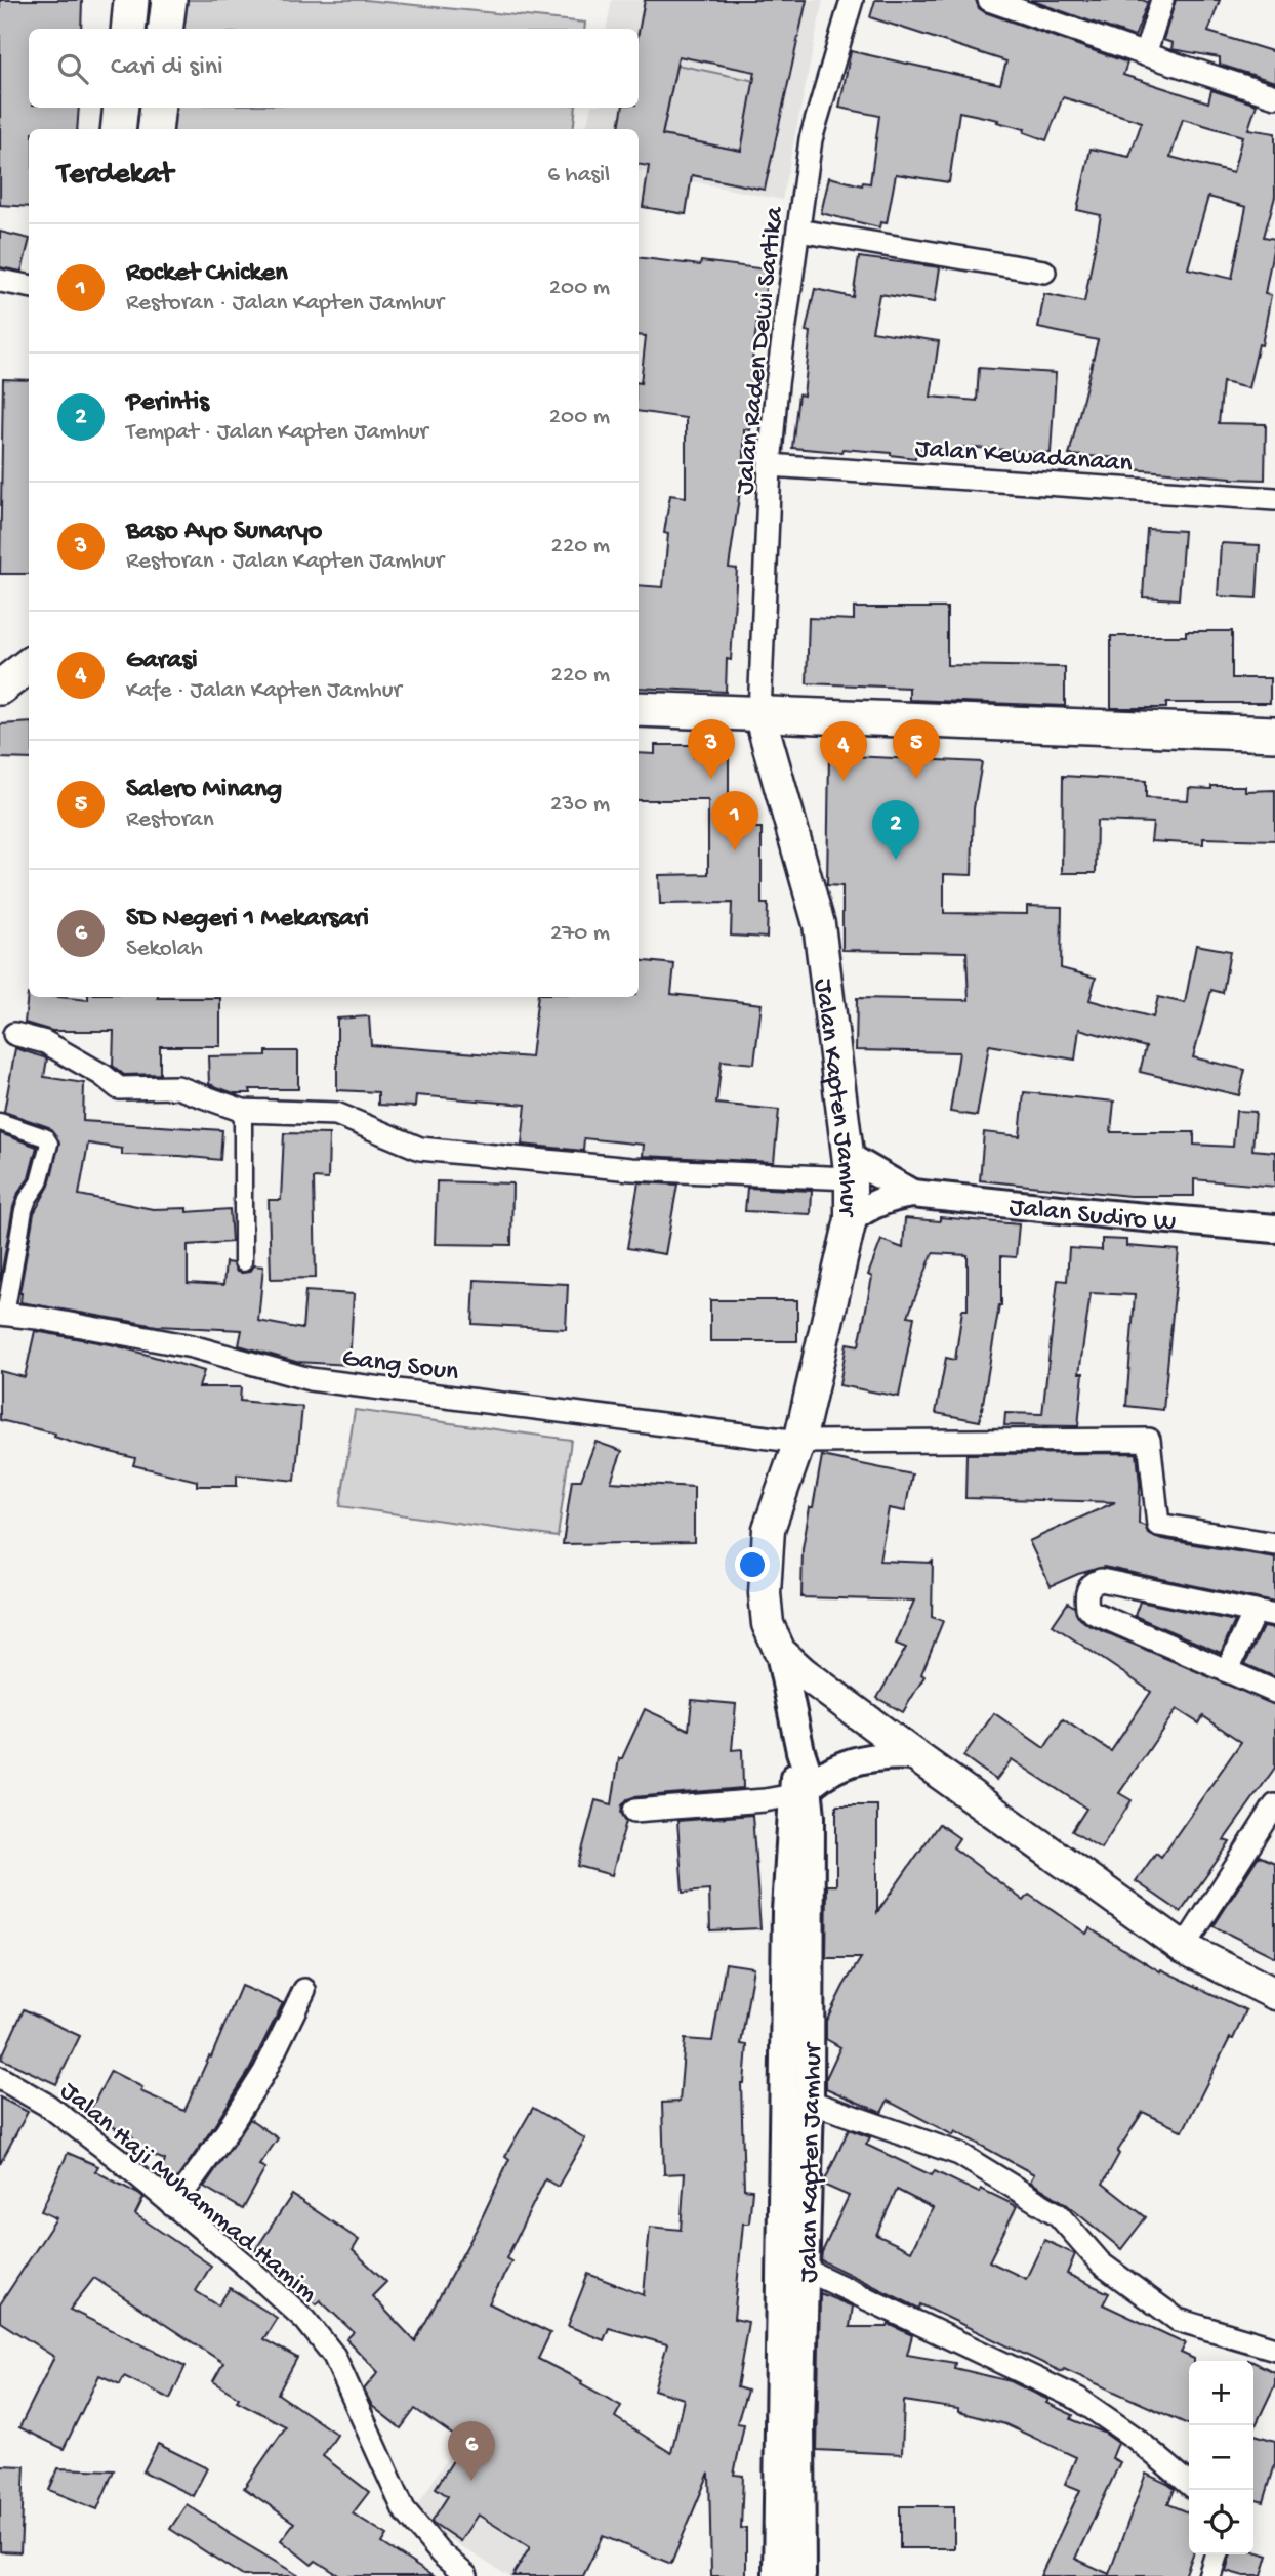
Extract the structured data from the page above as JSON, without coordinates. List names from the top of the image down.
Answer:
{
  "streets": {
    "main road": ["Jalan Kapten Jamhur"],
    "street": [
      "Jalan Raden Dewi Sartika",
      "Jalan Kewadanaan",
      "Jalan Sudiro W",
      "Gang Soun",
      "Jalan Haji Muhammad Hamim"
    ]
  },
  "crossings": [
    ["Jalan Raden Dewi Sartika", "Jalan Kewadanaan"],
    ["Jalan Raden Dewi Sartika", "Jalan Kapten Jamhur"],
    ["Jalan Kapten Jamhur", "Gang Soun"]
  ],
  "page": {
    "search": "Cari di sini",
    "heading": ["Terdekat", "6 hasil"],
    "list": [
      {
        "mark": "1",
        "name": "Rocket Chicken",
        "note": "Restoran · Jalan Kapten Jamhur",
        "value": "200 m"
      },
      {
        "mark": "2",
        "name": "Perintis",
        "note": "Tempat · Jalan Kapten Jamhur",
        "value": "200 m"
      },
      {
        "mark": "3",
        "name": "Baso Ayo Sunaryo",
        "note": "Restoran · Jalan Kapten Jamhur",
        "value": "220 m"
      },
      {
        "mark": "4",
        "name": "Garasi",
        "note": "Kafe · Jalan Kapten Jamhur",
        "value": "220 m"
      },
      {
        "mark": "5",
        "name": "Salero Minang",
        "note": "Restoran",
        "value": "230 m"
      },
      {
        "mark": "6",
        "name": "SD Negeri 1 Mekarsari",
        "note": "Sekolah",
        "value": "270 m"
      }
    ],
    "pins": [
      "3",
      "5",
      "4",
      "1",
      "2",
      "6"
    ],
    "map_buttons": ["+", "−"]
  }
}
